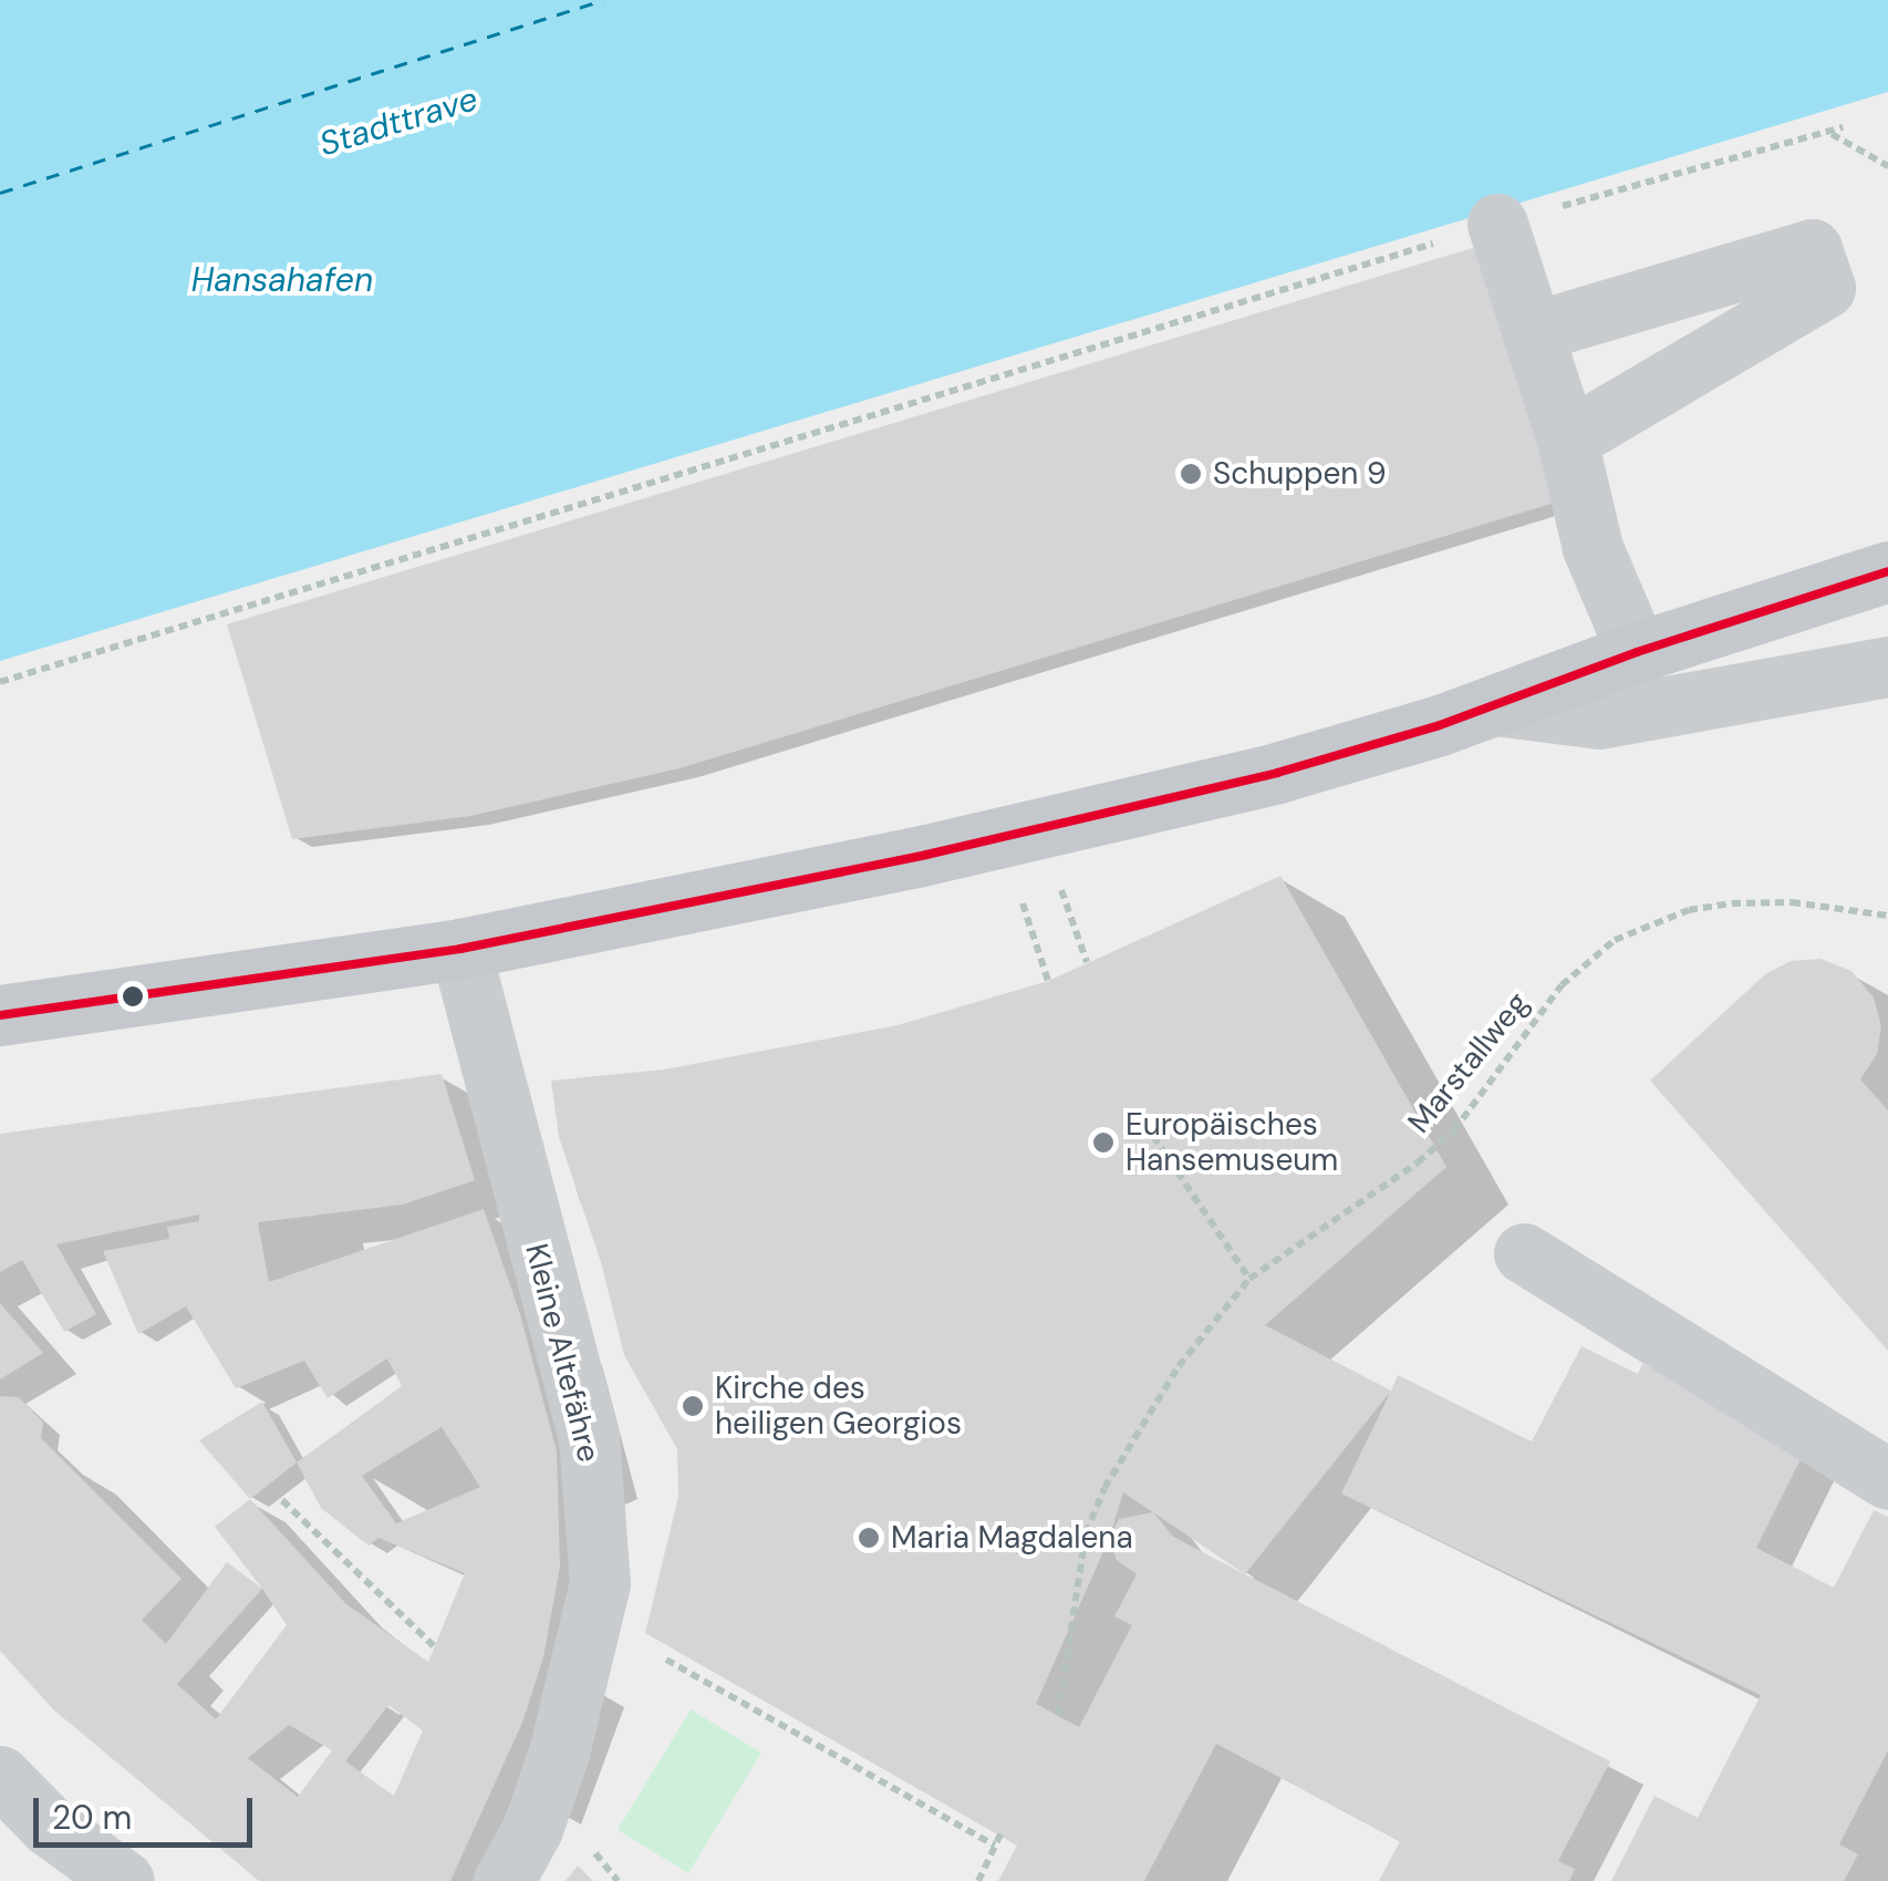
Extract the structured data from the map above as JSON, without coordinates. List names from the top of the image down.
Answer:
{
  "streets": {
    "street": ["Kleine Altefähre"],
    "path": ["Marstallweg"]
  },
  "water": ["Stadttrave", "Hansahafen"],
  "places": [
    "Schuppen 9",
    "Europäisches Hansemuseum",
    "Kirche des heiligen Georgios",
    "Maria Magdalena"
  ],
  "scale_bar": "20 m"
}
